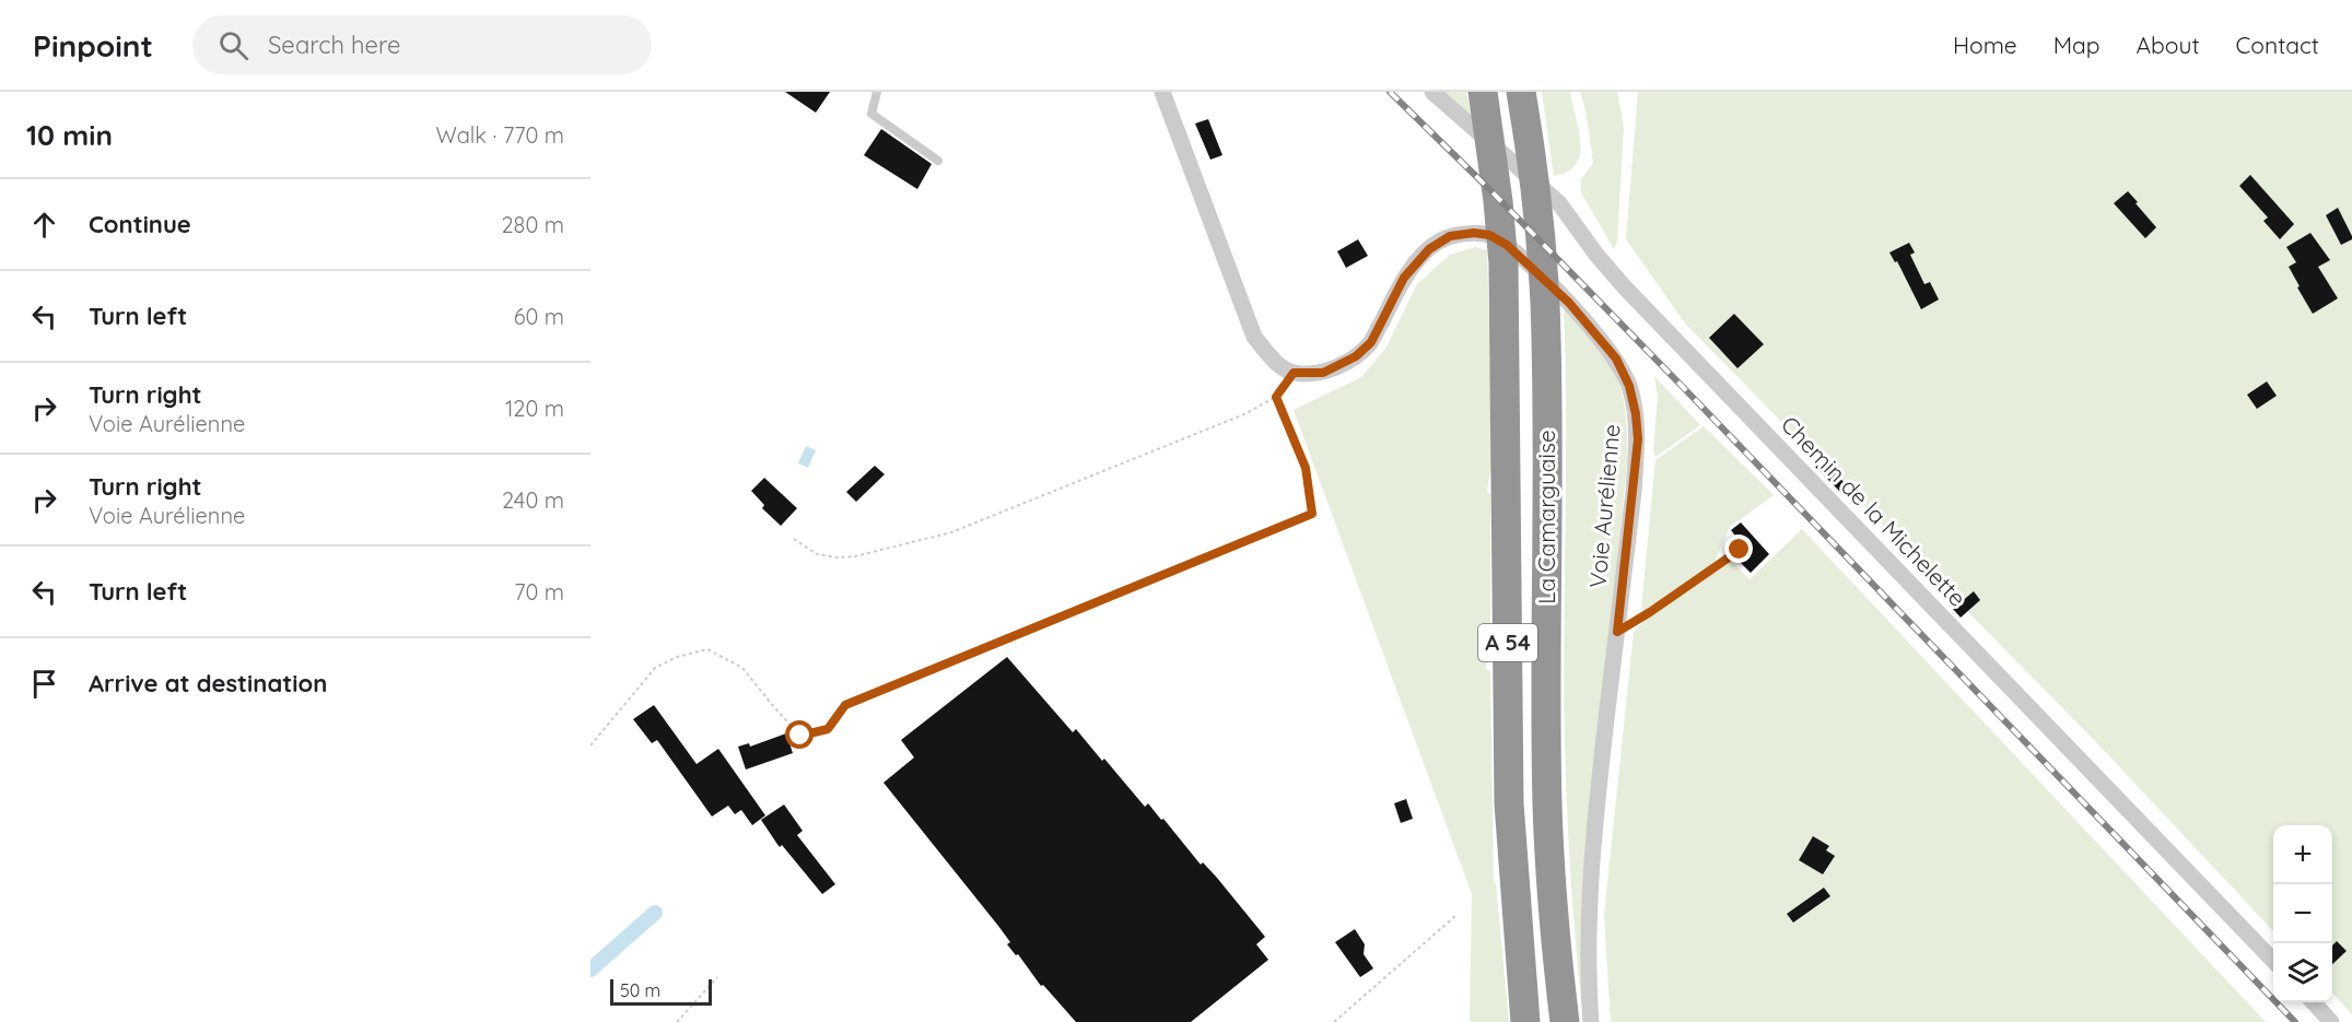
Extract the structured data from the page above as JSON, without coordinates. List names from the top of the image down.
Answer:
{
  "streets": {
    "highway": ["La Camarguaise", "A 54"],
    "street": ["Voie Aurélienne", "Chemin de la Michelette"]
  },
  "scale_bar": "50 m",
  "page": {
    "header": "Pinpoint",
    "search": "Search here",
    "nav": [
      "Home",
      "Map",
      "About",
      "Contact"
    ],
    "heading": ["10 min", "Walk · 770 m"],
    "list": [
      ["Continue", "280 m"],
      ["Turn left", "60 m"],
      ["Turn right", "Voie Aurélienne", "120 m"],
      ["Turn right", "Voie Aurélienne", "240 m"],
      ["Turn left", "70 m"],
      "Arrive at destination"
    ],
    "map_buttons": ["+", "−"],
    "scale": "50 m"
  }
}
